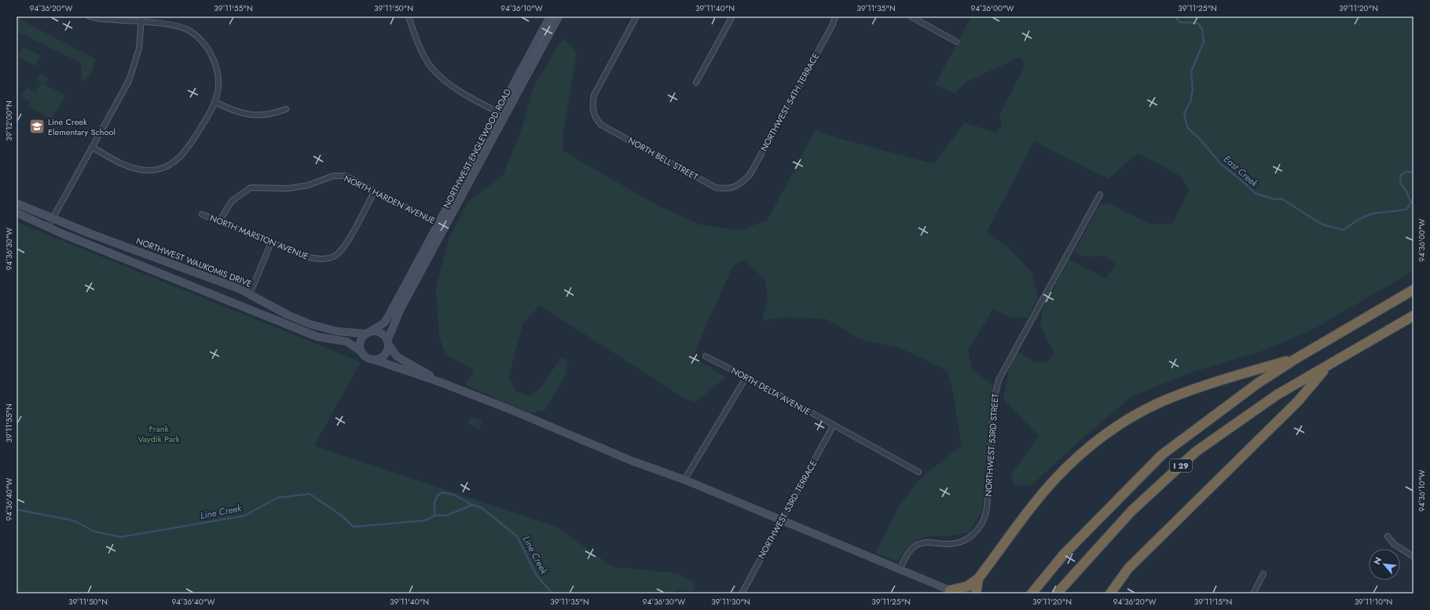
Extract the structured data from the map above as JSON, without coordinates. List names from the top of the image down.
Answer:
{
  "streets": {
    "highway": ["I 29"],
    "main road": ["NORTHWEST ENGLEWOOD ROAD", "NORTHWEST WAUKOMIS DRIVE"],
    "street": [
      "NORTHWEST 54TH TERRACE",
      "NORTH BELL STREET",
      "NORTH HARDEN AVENUE",
      "NORTH MARSTON AVENUE",
      "NORTH DELTA AVENUE",
      "NORTHWEST 53RD STREET",
      "NORTHWEST 53RD TERRACE"
    ]
  },
  "crossings": [
    ["NORTHWEST 54TH TERRACE", "NORTH BELL STREET"],
    ["NORTHWEST ENGLEWOOD ROAD", "NORTH HARDEN AVENUE"],
    ["NORTHWEST ENGLEWOOD ROAD", "NORTHWEST WAUKOMIS DRIVE"],
    ["NORTH HARDEN AVENUE", "NORTH MARSTON AVENUE"],
    ["NORTH DELTA AVENUE", "NORTHWEST 53RD TERRACE"]
  ],
  "water": ["East Creek", "Line Creek"],
  "parks": ["Frank Vaydik Park"],
  "places": {
    "school or university": ["Line Creek Elementary School"]
  },
  "north": "top left",
  "coordinates": [
    "94°36'20\"W",
    "39°11'55\"N",
    "39°11'50\"N",
    "94°36'10\"W",
    "39°11'40\"N",
    "39°11'35\"N",
    "94°36'00\"W",
    "39°11'25\"N",
    "39°11'20\"N",
    "39°12'00\"N",
    "94°36'30\"W",
    "94°36'40\"W",
    "39°11'30\"N",
    "39°11'15\"N",
    "39°11'10\"N"
  ]
}
